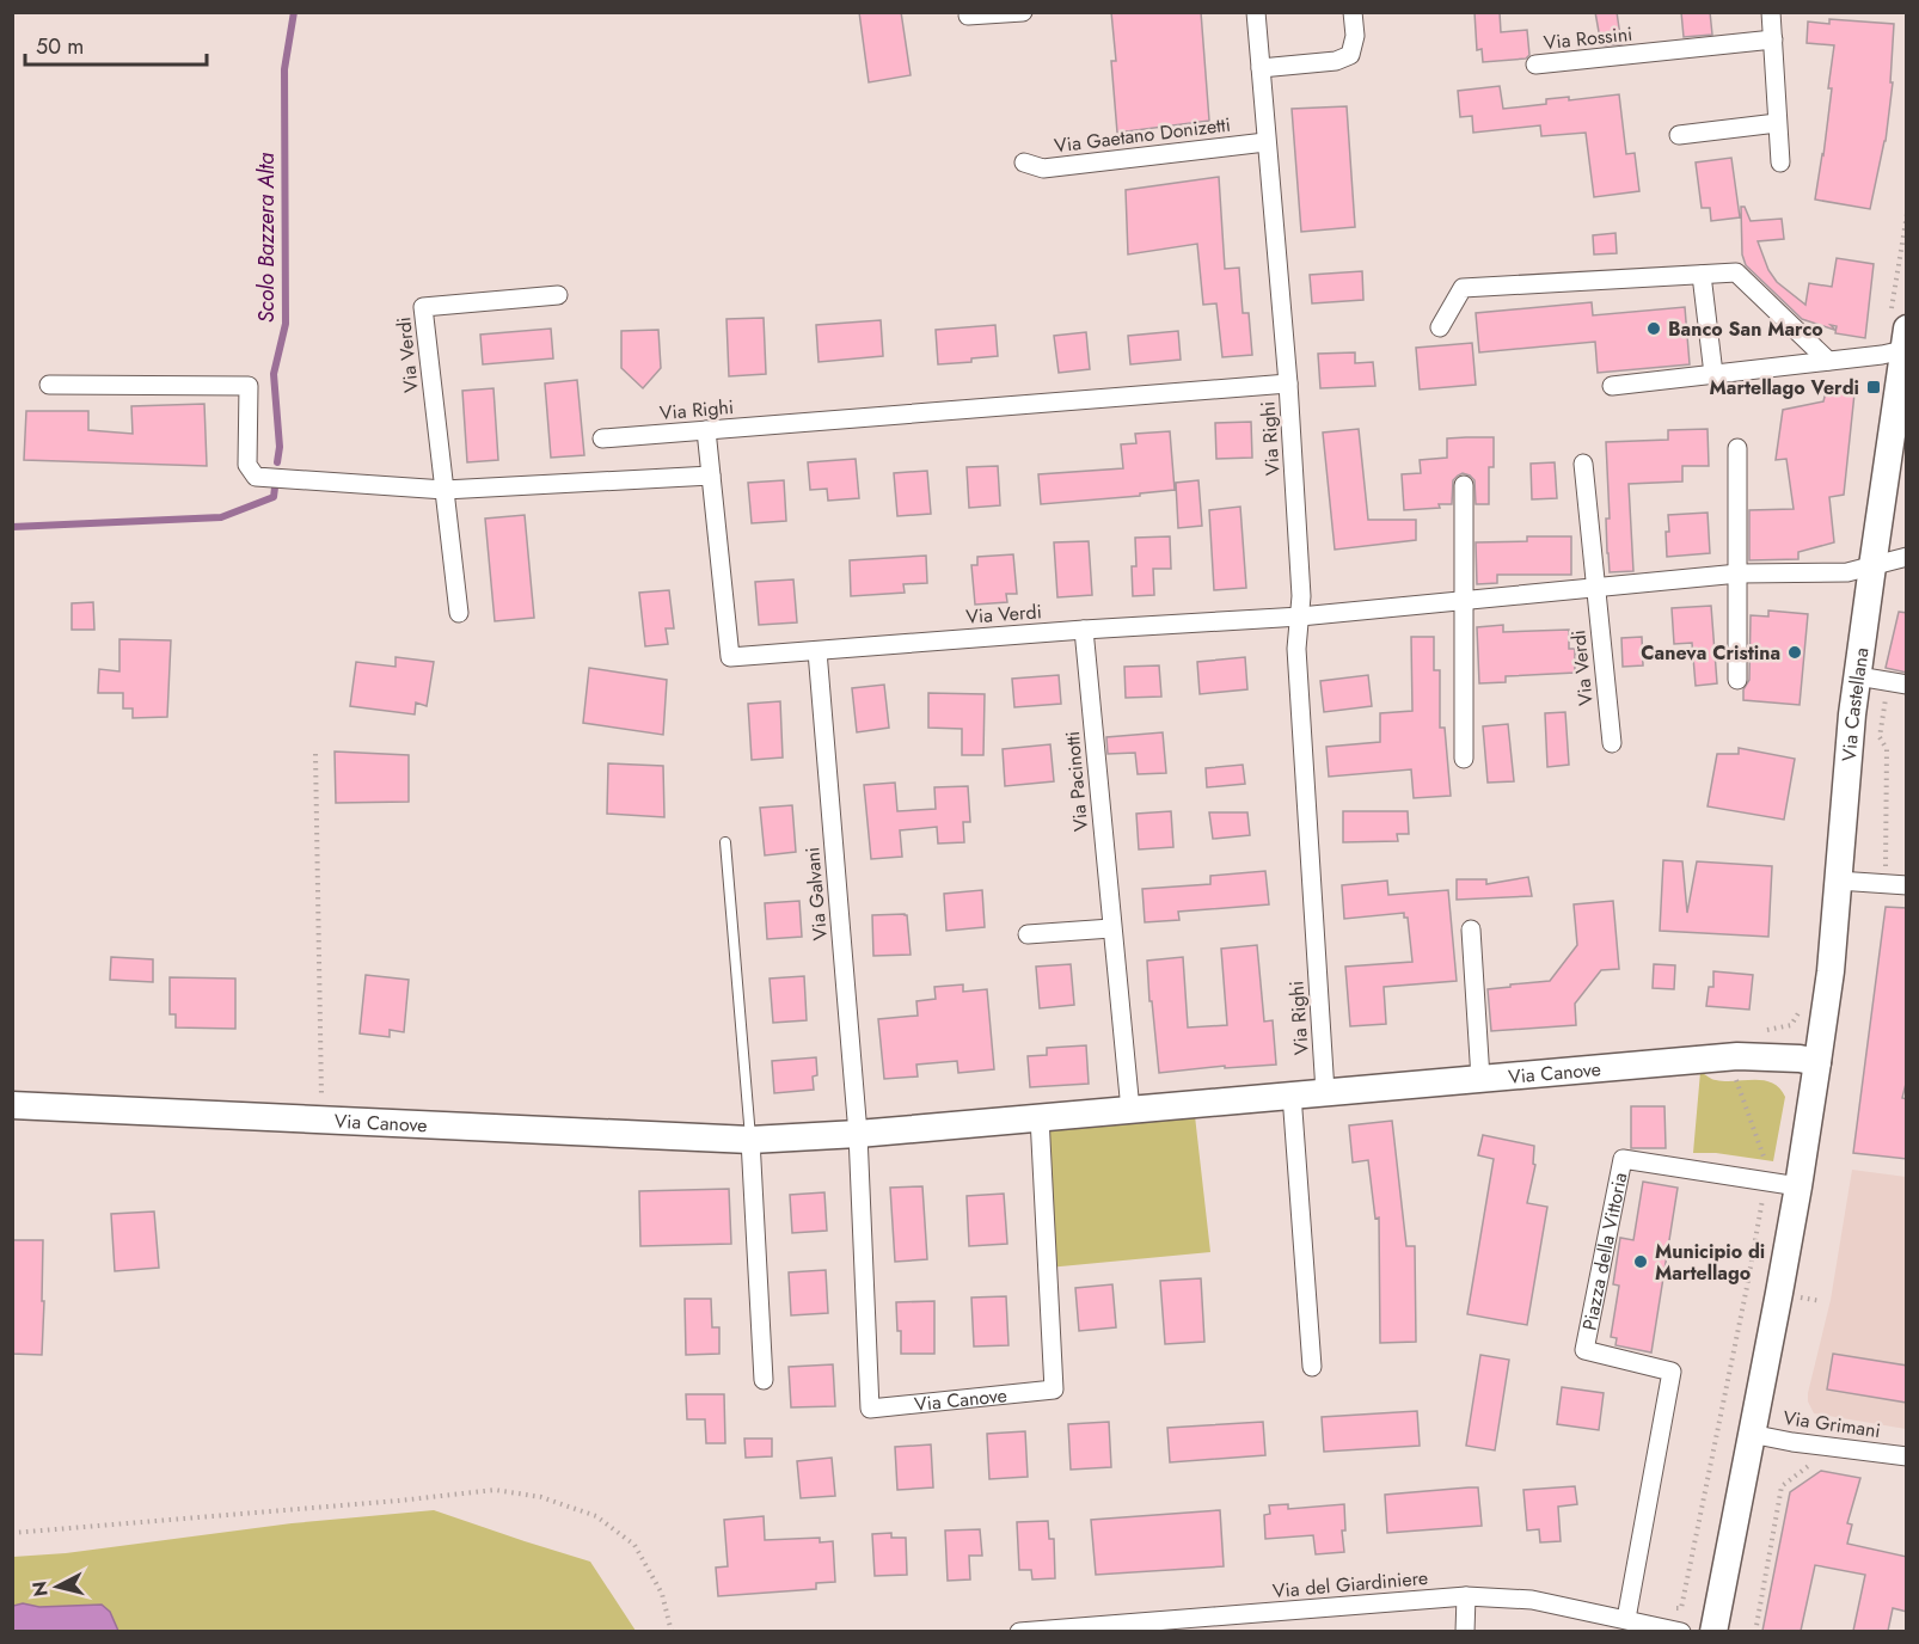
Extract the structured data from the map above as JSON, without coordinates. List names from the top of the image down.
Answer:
{
  "streets": {
    "street": [
      "Via Rossini",
      "Via Gaetano Donizetti",
      "Via Verdi",
      "Via Righi",
      "Via Castellana",
      "Via Pacinotti",
      "Via Galvani",
      "Via Canove",
      "Piazza della Vittoria",
      "Via Grimani",
      "Via del Giardiniere"
    ]
  },
  "crossings": [
    ["Via Verdi", "Via Righi"],
    ["Via Verdi", "Via Castellana"],
    ["Via Verdi", "Via Pacinotti"],
    ["Via Verdi", "Via Galvani"],
    ["Via Righi", "Via Canove"],
    ["Via Castellana", "Via Canove"],
    ["Via Pacinotti", "Via Canove"],
    ["Via Galvani", "Via Canove"],
    ["Piazza della Vittoria", "Via del Giardiniere"]
  ],
  "water": ["Scolo Bazzera Alta"],
  "places": {
    "other": ["Banco San Marco", "Caneva Cristina", "Municipio di Martellago"],
    "transit": ["Martellago Verdi"]
  },
  "scale_bar": "50 m",
  "north": "left"
}
